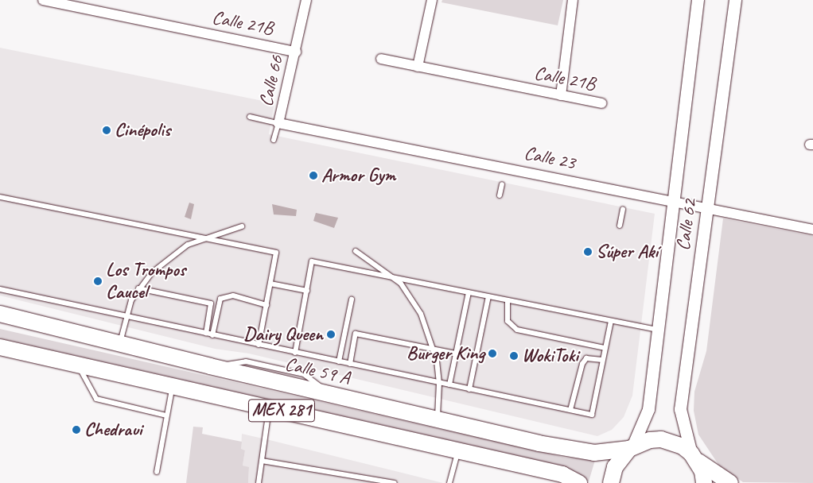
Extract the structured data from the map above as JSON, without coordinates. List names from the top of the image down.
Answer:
{
  "streets": {
    "main road": ["Calle 59 A", "MEX 281"],
    "street": [
      "Calle 21B",
      "Calle 66",
      "Calle 23",
      "Calle 62"
    ]
  },
  "crossings": [
    ["Calle 21B", "Calle 66"],
    ["Calle 66", "Calle 23"],
    ["Calle 23", "Calle 62"],
    ["Calle 62", "Calle 59 A"]
  ],
  "places": [
    "Cinépolis",
    "Armor Gym",
    "Súper Akí",
    "Los Trompos Caucel",
    "Dairy Queen",
    "Burger King",
    "WokiToki",
    "Chedraui"
  ]
}
